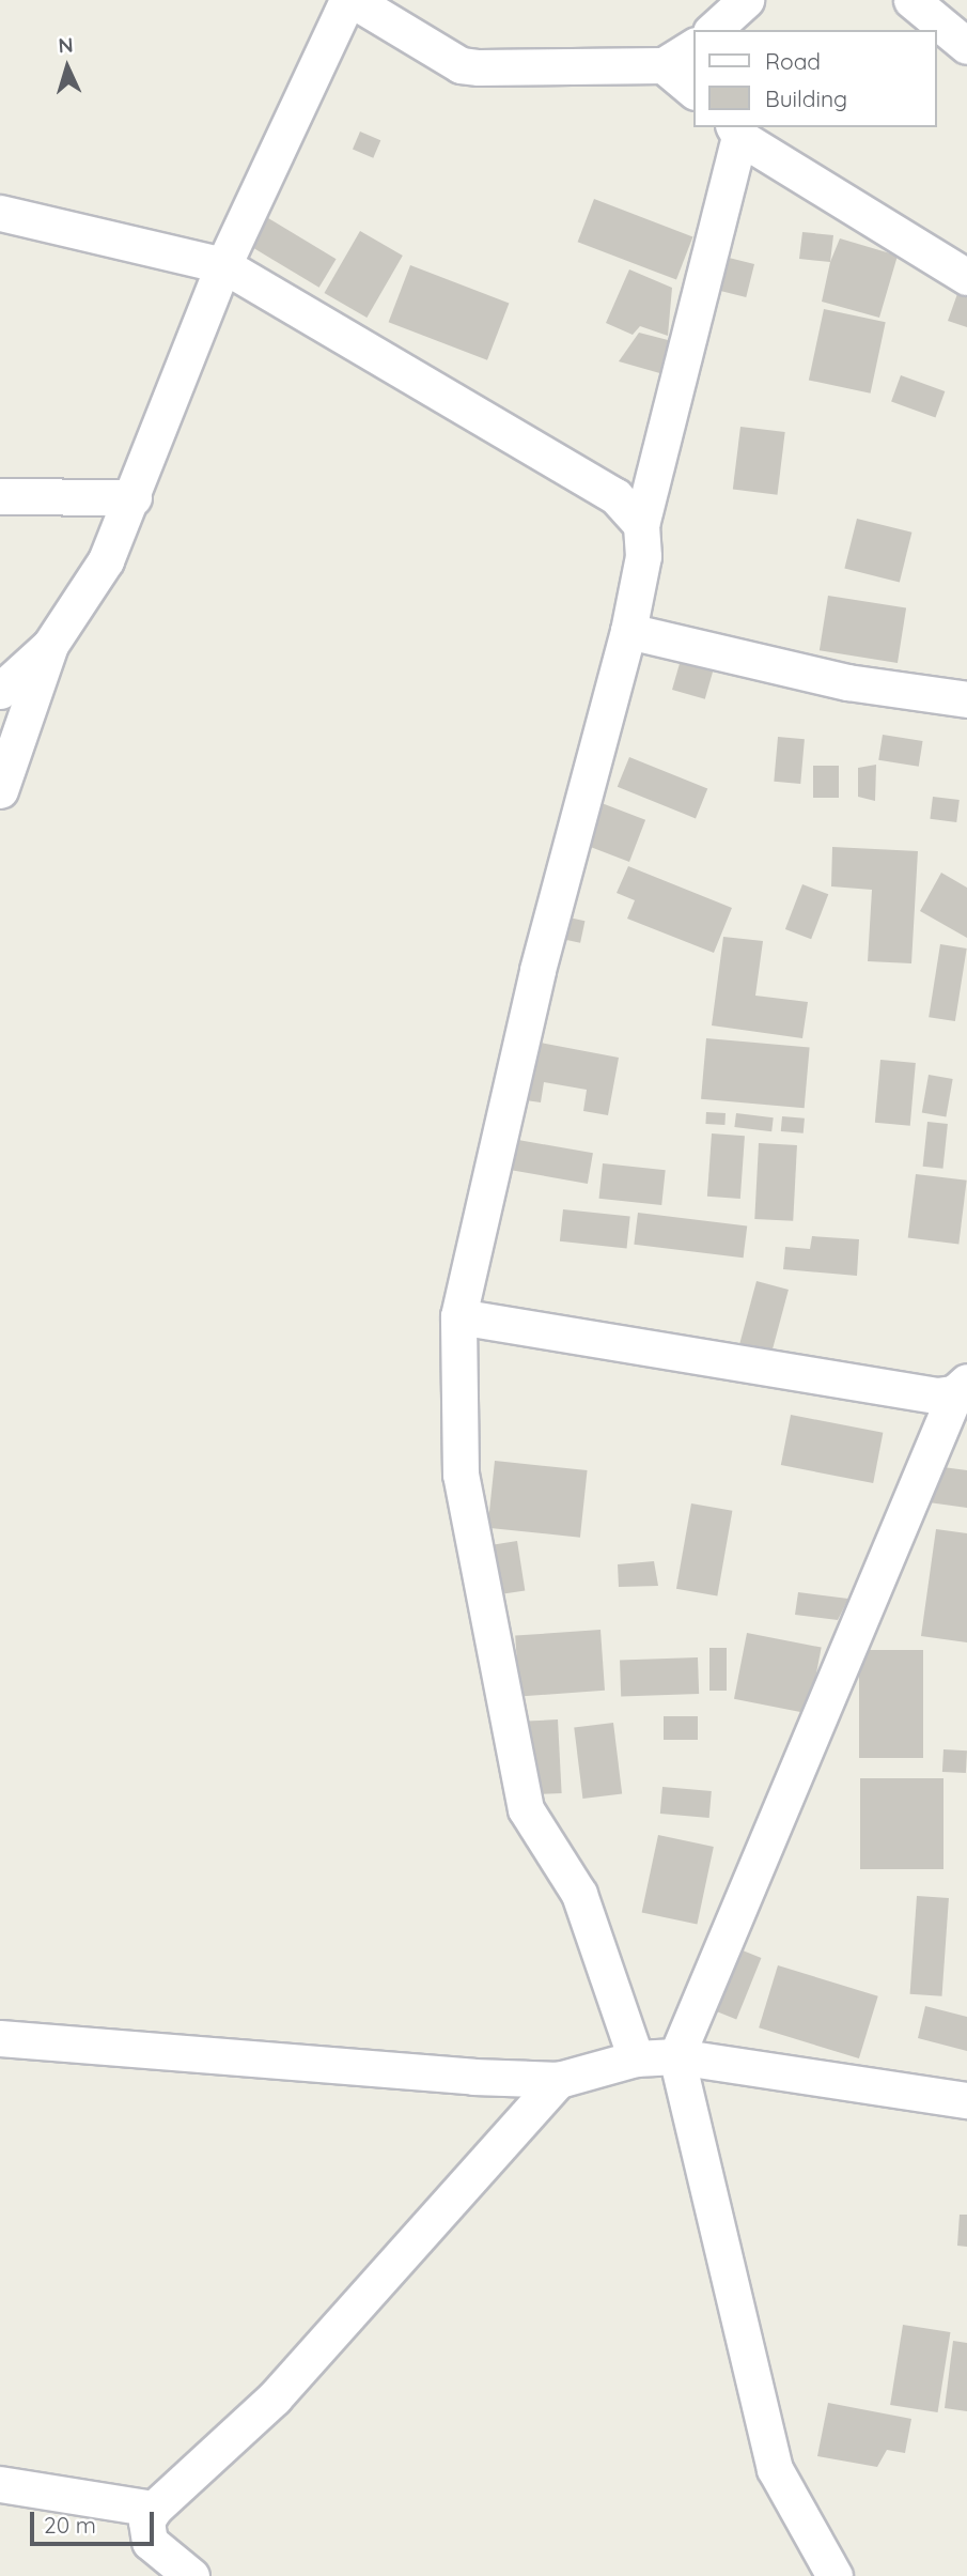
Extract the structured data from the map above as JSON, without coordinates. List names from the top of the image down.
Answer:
{
  "legend": ["Road", "Building"],
  "scale_bar": "20 m",
  "north": "top"
}
